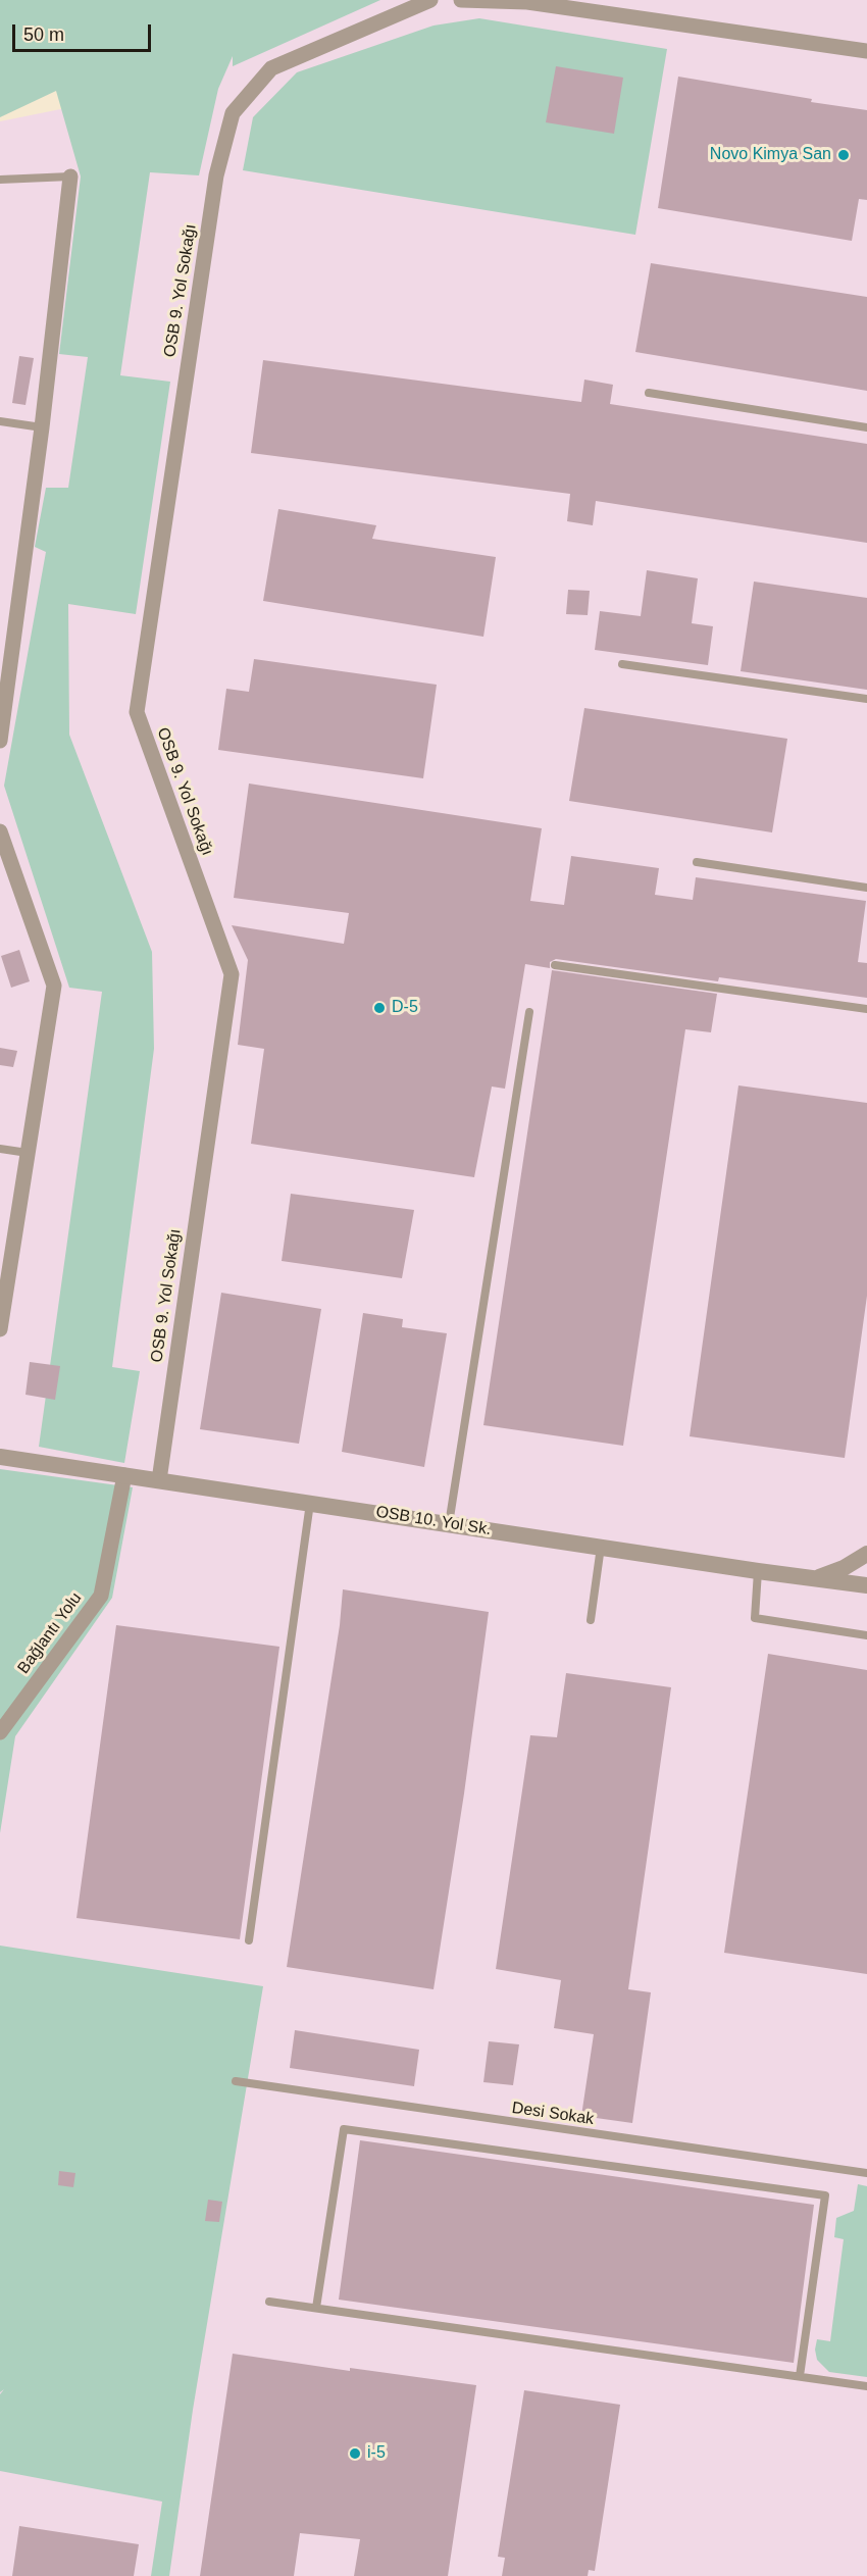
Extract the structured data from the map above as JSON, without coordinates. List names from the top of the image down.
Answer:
{
  "streets": {
    "street": ["OSB 9. Yol Sokağı", "OSB 10. Yol Sk.", "Bağlantı Yolu"],
    "lane": ["Desi Sokak"]
  },
  "crossings": [
    ["OSB 9. Yol Sokağı", "OSB 10. Yol Sk."],
    ["OSB 10. Yol Sk.", "Bağlantı Yolu"]
  ],
  "places": ["Novo Kimya San", "D-5", "i-5"],
  "scale_bar": "50 m"
}
